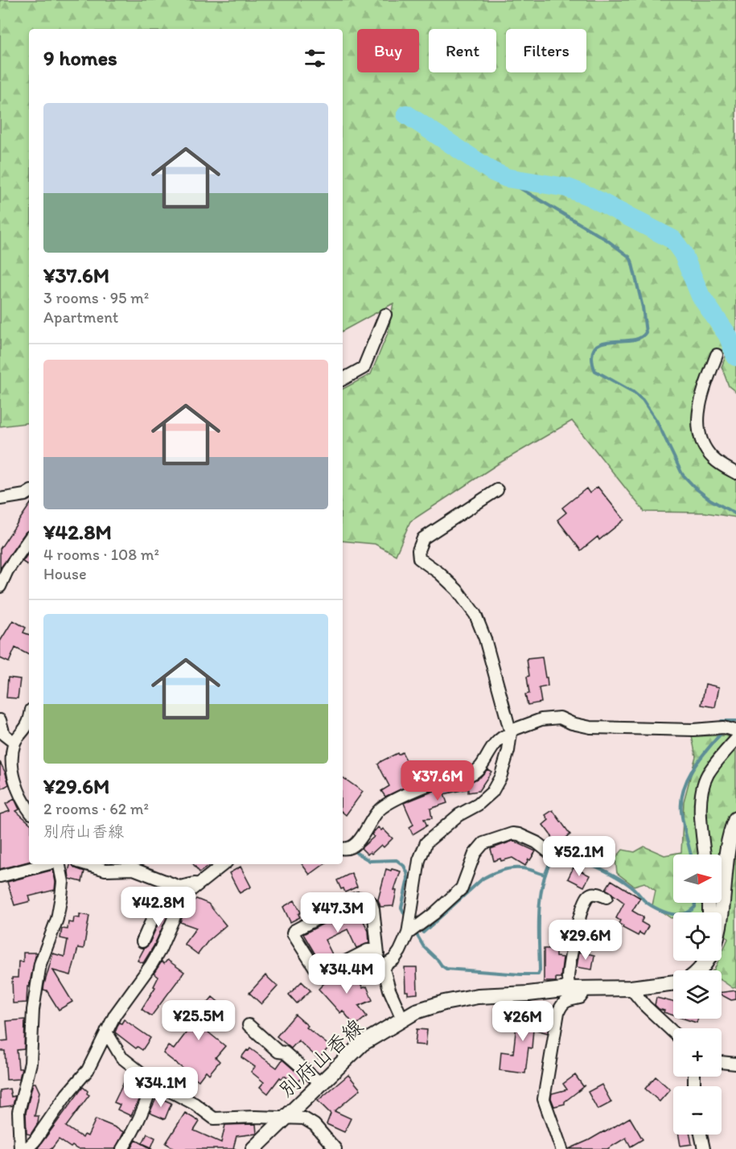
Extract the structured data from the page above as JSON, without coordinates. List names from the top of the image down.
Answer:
{
  "streets": {
    "main road": ["別府山香線"]
  },
  "north": "right",
  "page": {
    "chip": ["Buy", "Rent", "Filters"],
    "heading": "9 homes",
    "list": [
      {
        "name": "¥37.6M",
        "note": "3 rooms · 95 m² · Apartment"
      },
      {
        "name": "¥42.8M",
        "note": "4 rooms · 108 m² · House"
      },
      {
        "name": "¥29.6M",
        "note": "2 rooms · 62 m² · 別府山香線"
      }
    ],
    "price": [
      "¥37.6M",
      "¥52.1M",
      "¥42.8M",
      "¥47.3M",
      "¥29.6M",
      "¥34.4M",
      "¥25.5M",
      "¥26M",
      "¥34.1M"
    ],
    "map_buttons": ["+", "−"]
  }
}
